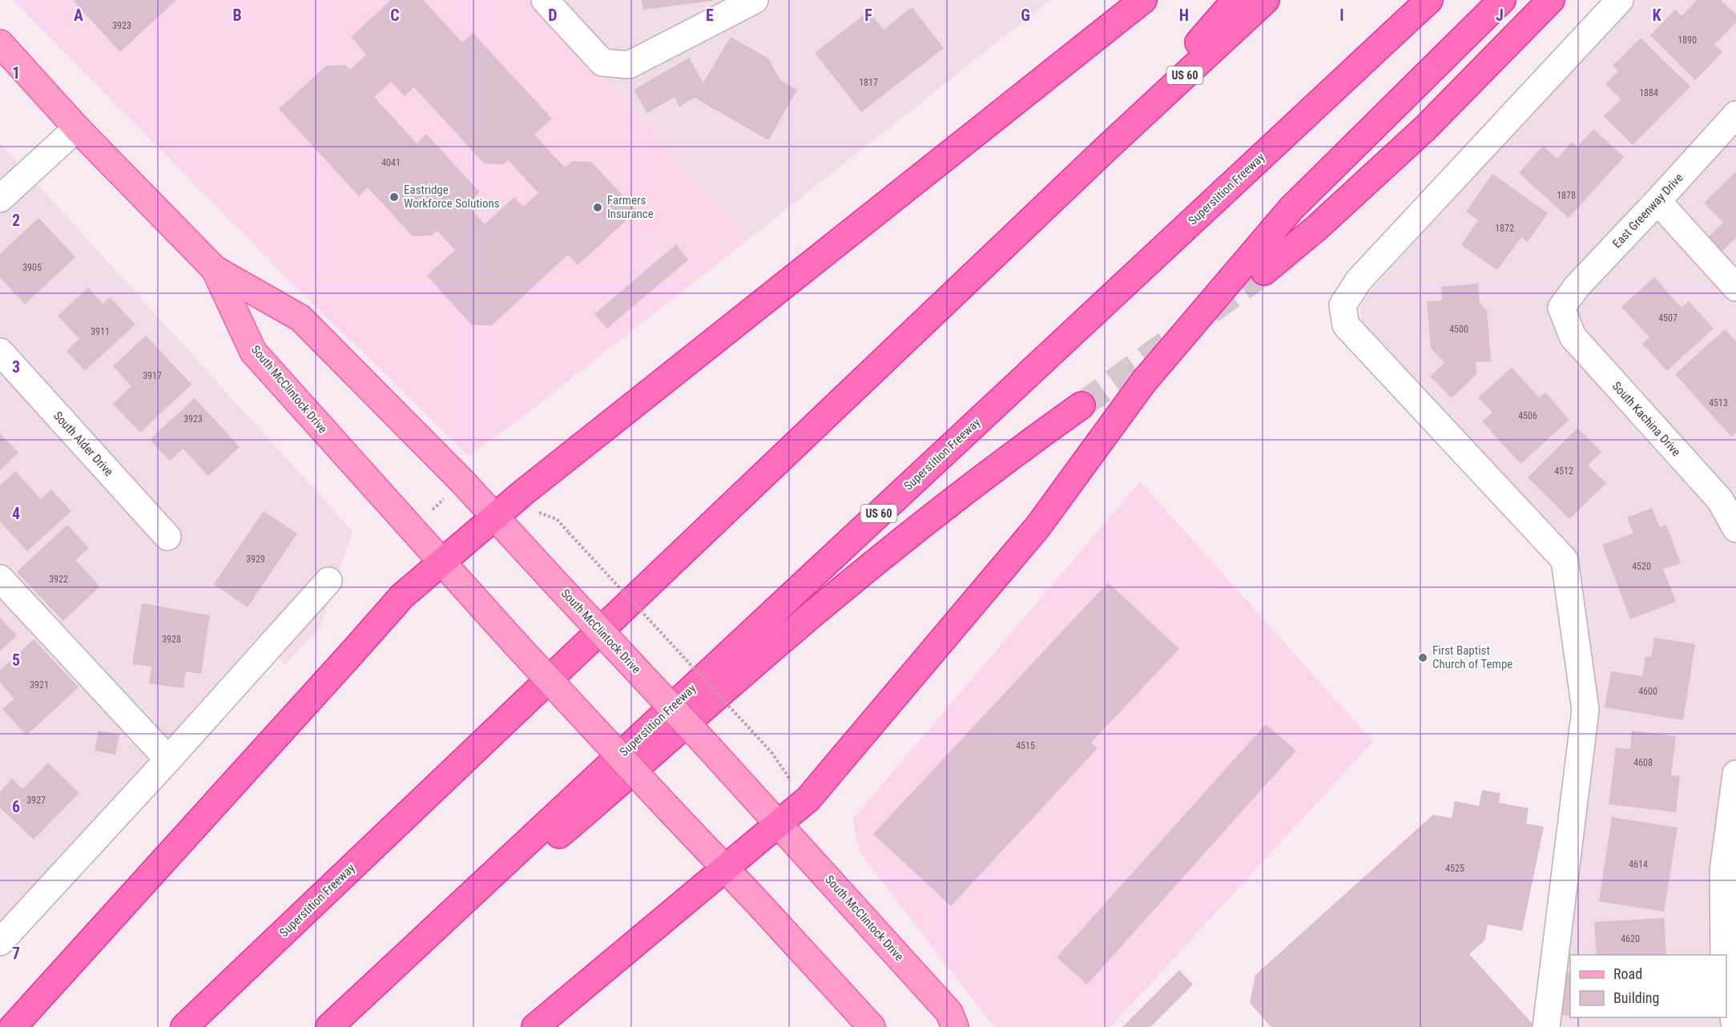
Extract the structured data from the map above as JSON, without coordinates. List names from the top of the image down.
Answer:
{
  "streets": {
    "highway": ["US 60", "Superstition Freeway"],
    "main road": ["South McClintock Drive"],
    "street": ["East Greenway Drive", "South Kachina Drive", "South Alder Drive"]
  },
  "crossings": [
    ["East Greenway Drive", "South Kachina Drive"]
  ],
  "places": ["Eastridge Workforce Solutions", "Farmers Insurance", "First Baptist Church of Tempe"],
  "house_numbers": [
    "3923",
    "1890",
    "1817",
    "1884",
    "4041",
    "1878",
    "1872",
    "3905",
    "4507",
    "4500",
    "3911",
    "3917",
    "4513",
    "4506",
    "3923",
    "4512",
    "3929",
    "4520",
    "3922",
    "3928",
    "3921",
    "4600",
    "4515",
    "4608",
    "3927",
    "4614",
    "4525",
    "4620"
  ],
  "legend": ["Road", "Building"],
  "grid": {
    "columns": [
      "A",
      "B",
      "C",
      "D",
      "E",
      "F",
      "G",
      "H",
      "I",
      "J",
      "K"
    ],
    "rows": [
      "1",
      "2",
      "3",
      "4",
      "5",
      "6",
      "7"
    ]
  }
}
